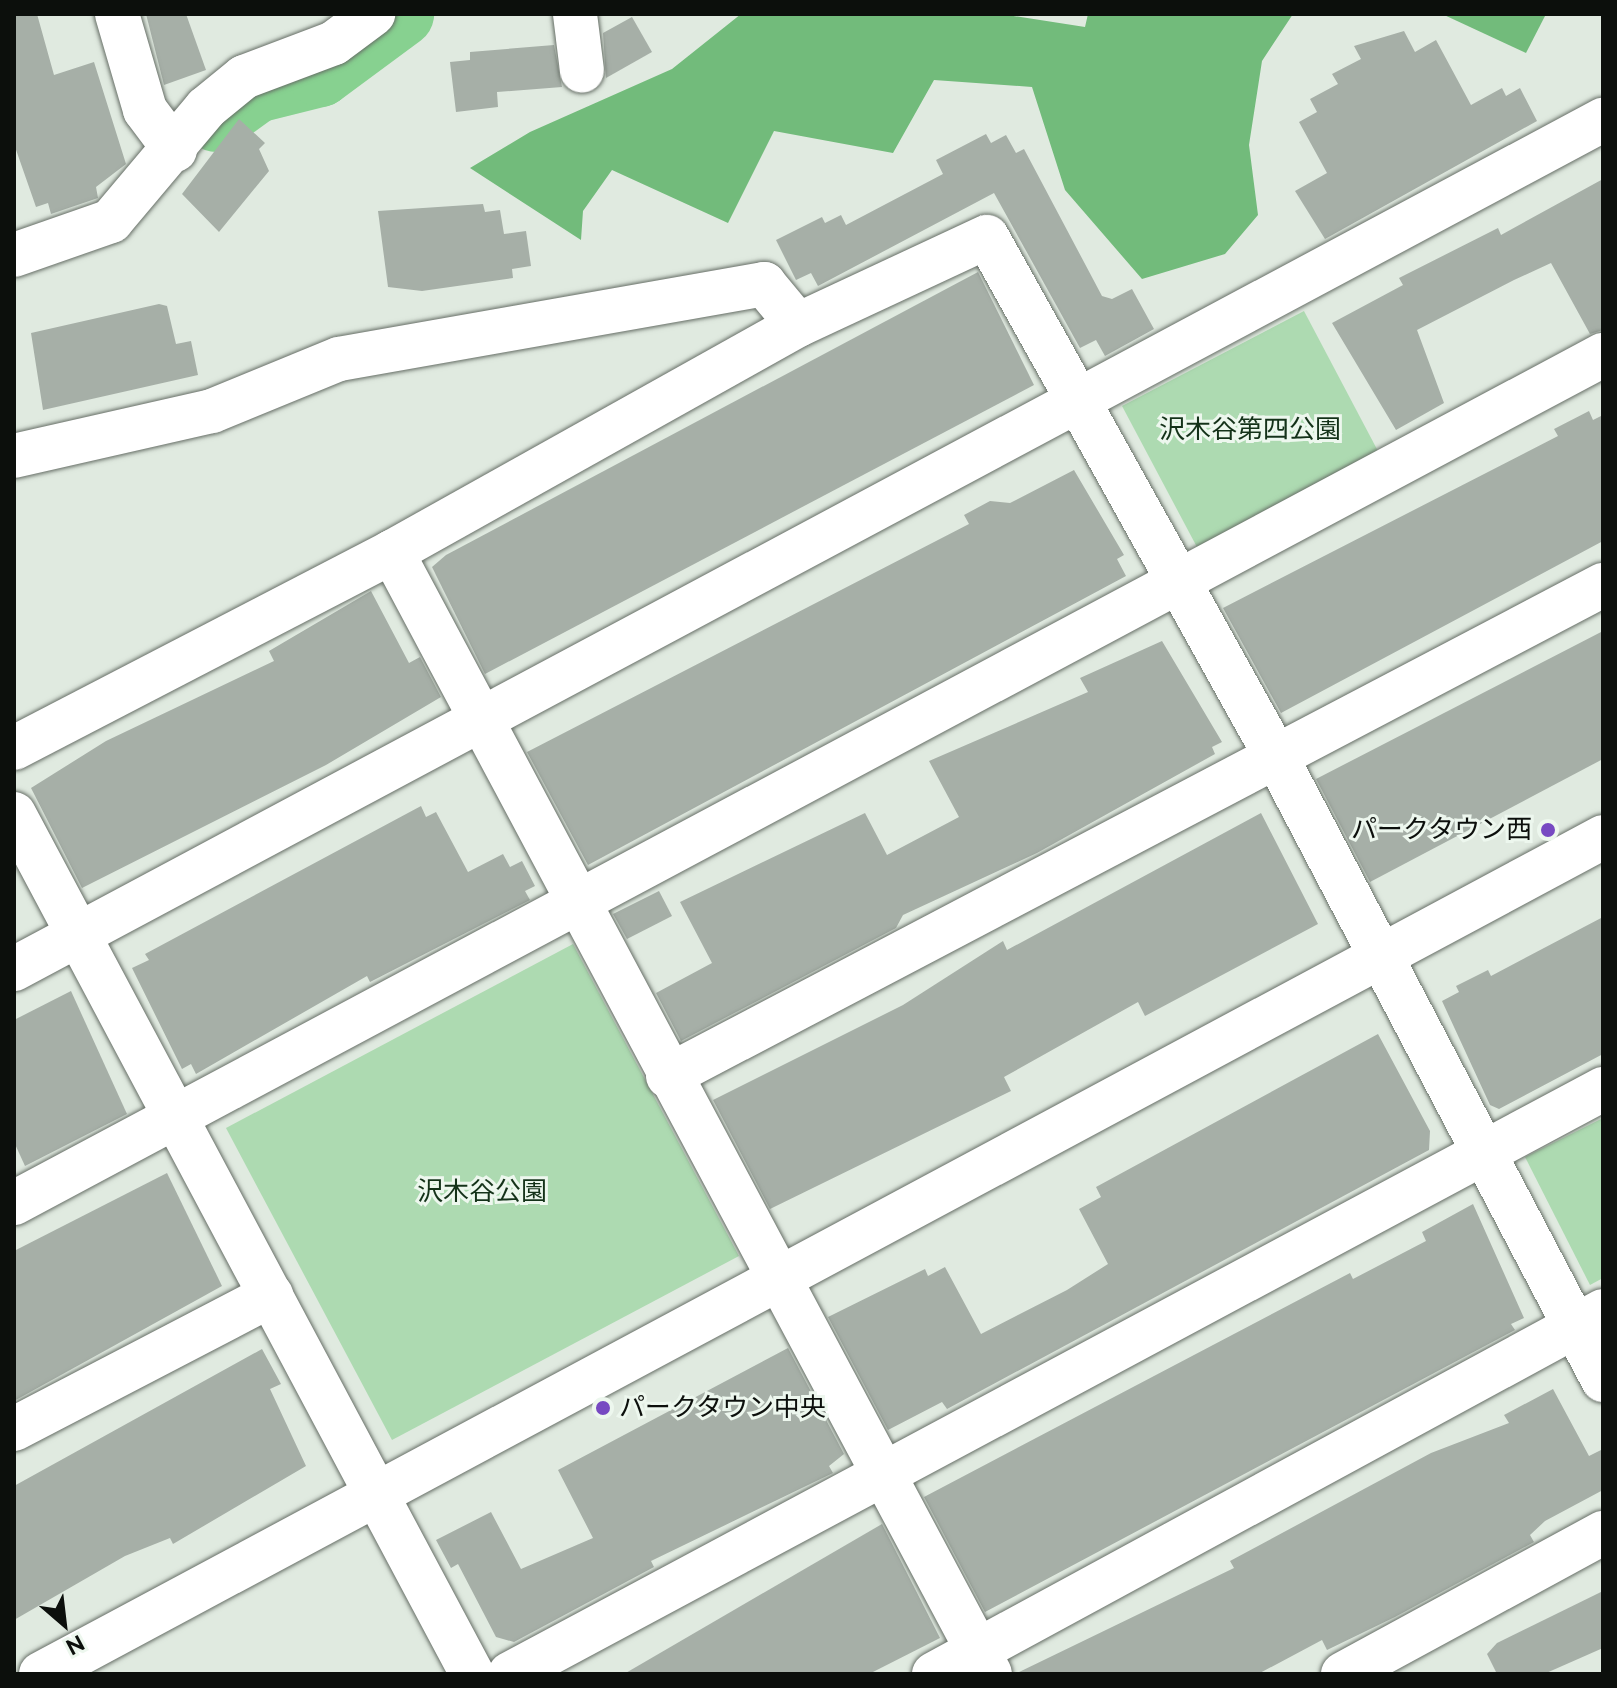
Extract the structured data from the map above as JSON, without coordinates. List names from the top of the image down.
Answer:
{
  "parks": ["沢木谷第四公園", "沢木谷公園"],
  "places": ["パークタウン西", "パークタウン中央"],
  "north": "bottom right"
}
